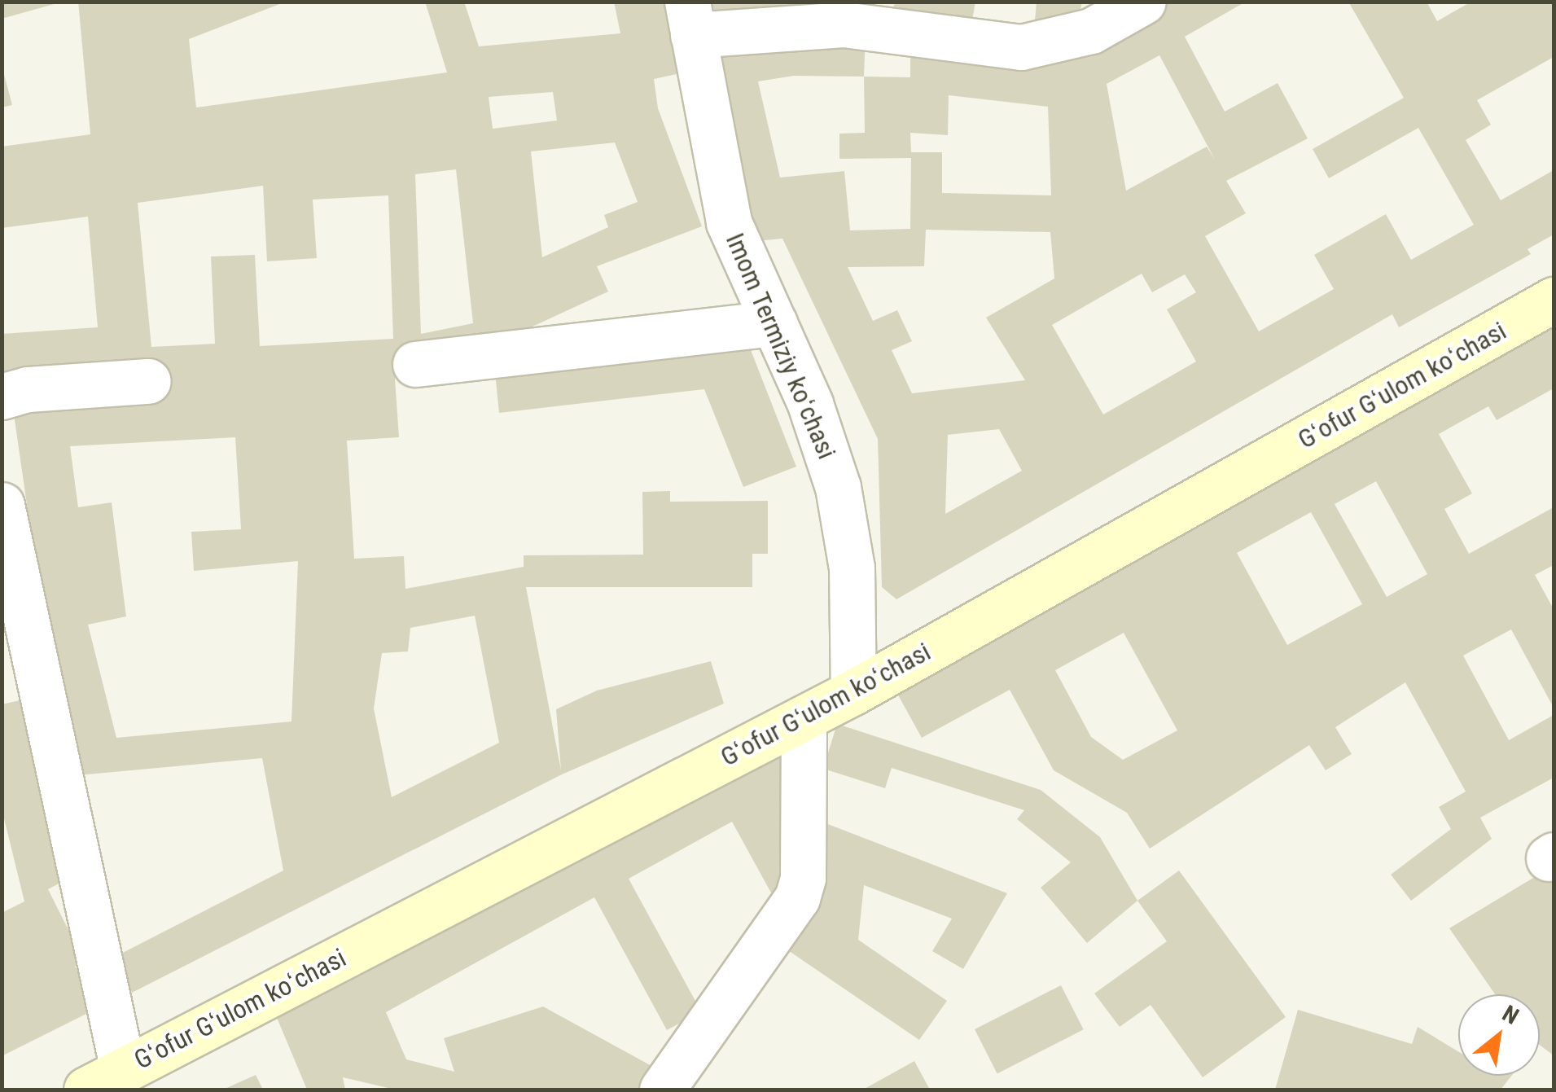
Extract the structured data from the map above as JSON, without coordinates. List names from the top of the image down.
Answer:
{
  "streets": {
    "street": ["Imom Termiziy koʻchasi", "Gʻofur Gʻulom koʻchasi"]
  },
  "crossings": [
    ["Imom Termiziy koʻchasi", "Gʻofur Gʻulom koʻchasi"]
  ],
  "north": "top right"
}
